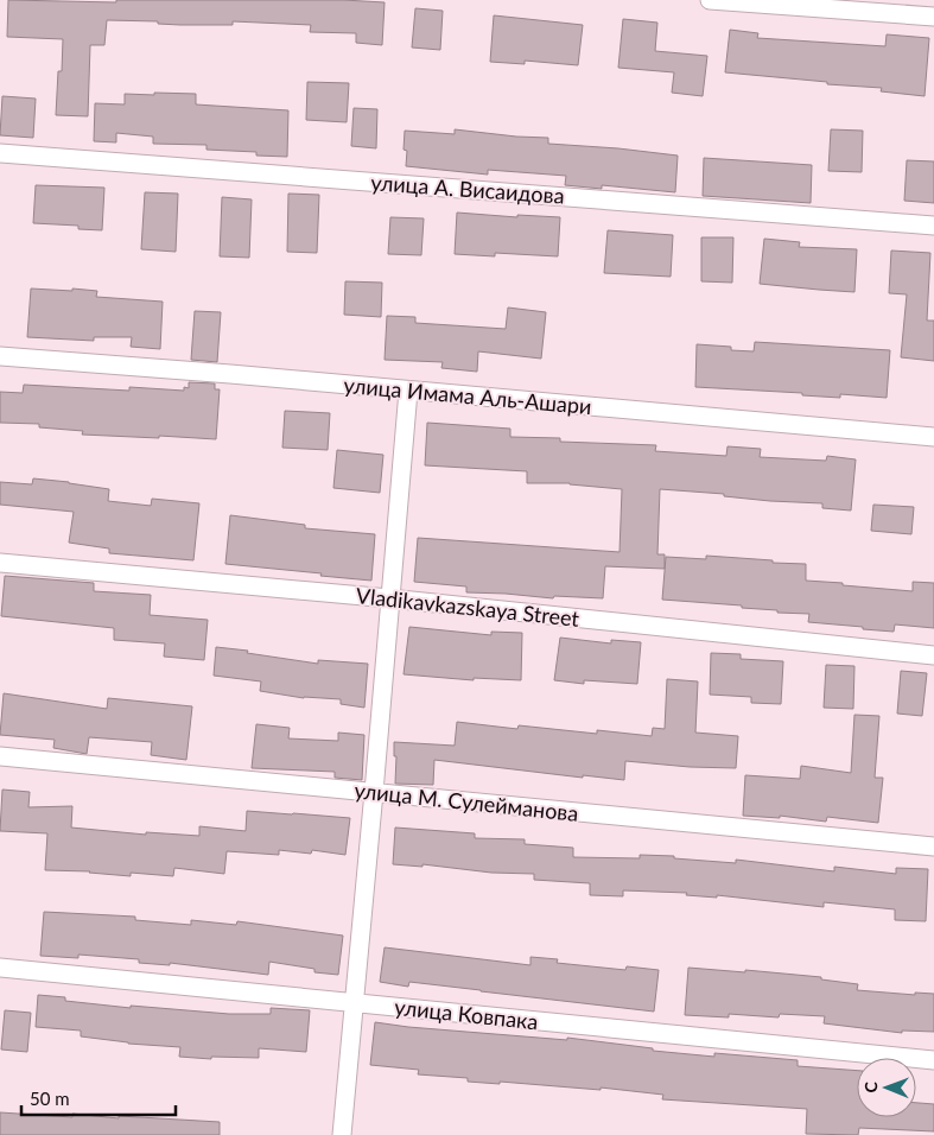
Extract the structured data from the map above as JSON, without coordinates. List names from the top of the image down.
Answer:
{
  "streets": {
    "street": [
      "улица А. Висаидова",
      "улица Имама Аль-Ашари",
      "Vladikavkazskaya Street",
      "улица М. Сулейманова",
      "улица Ковпака"
    ]
  },
  "scale_bar": "50 m",
  "north": "left"
}
